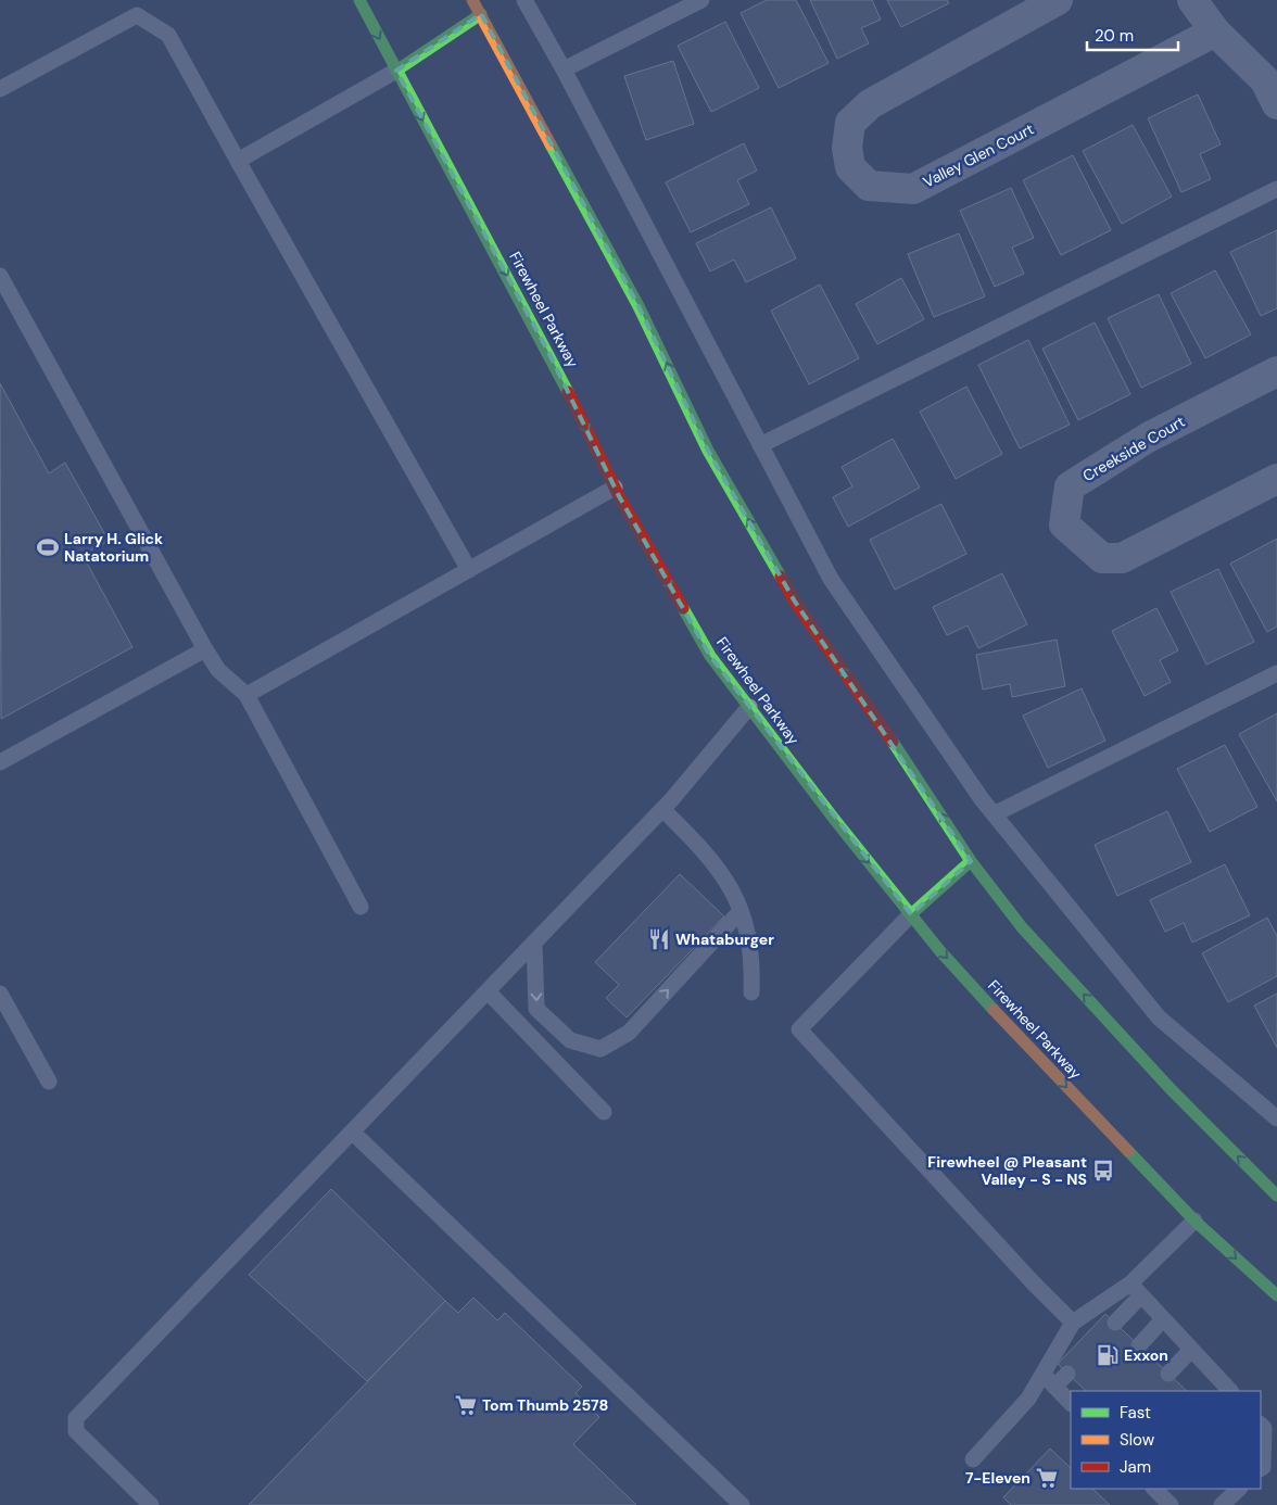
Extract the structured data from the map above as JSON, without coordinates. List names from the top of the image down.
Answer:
{
  "streets": {
    "main road": ["Firewheel Parkway"],
    "street": ["Valley Glen Court", "Creekside Court"]
  },
  "places": {
    "sports": ["Larry H. Glick Natatorium"],
    "restaurant": ["Whataburger"],
    "bus stop": ["Firewheel @ Pleasant Valley - S - NS"],
    "fuel station": ["Exxon"],
    "supermarket": ["Tom Thumb 2578", "7-Eleven"]
  },
  "legend": ["Fast", "Slow", "Jam"],
  "scale_bar": "20 m"
}
